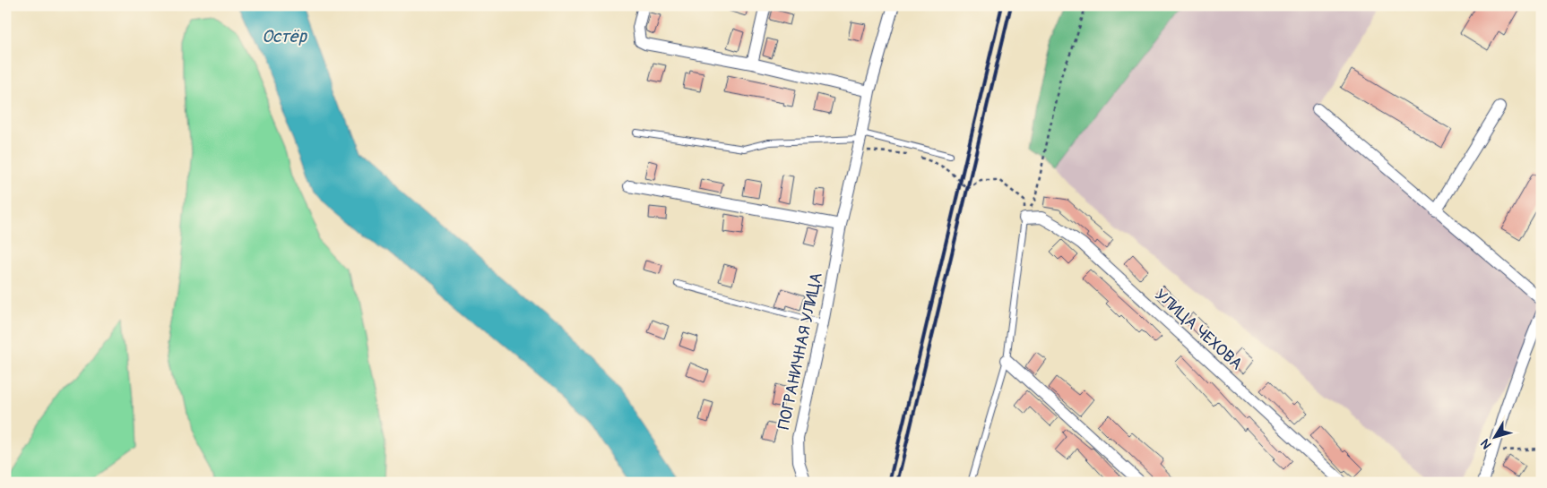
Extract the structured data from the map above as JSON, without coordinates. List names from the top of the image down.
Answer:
{
  "streets": {
    "street": ["УЛИЦА ЧЕХОВА", "ПОГРАНИЧНАЯ УЛИЦА"]
  },
  "water": ["Остёр"],
  "north": "bottom left"
}
